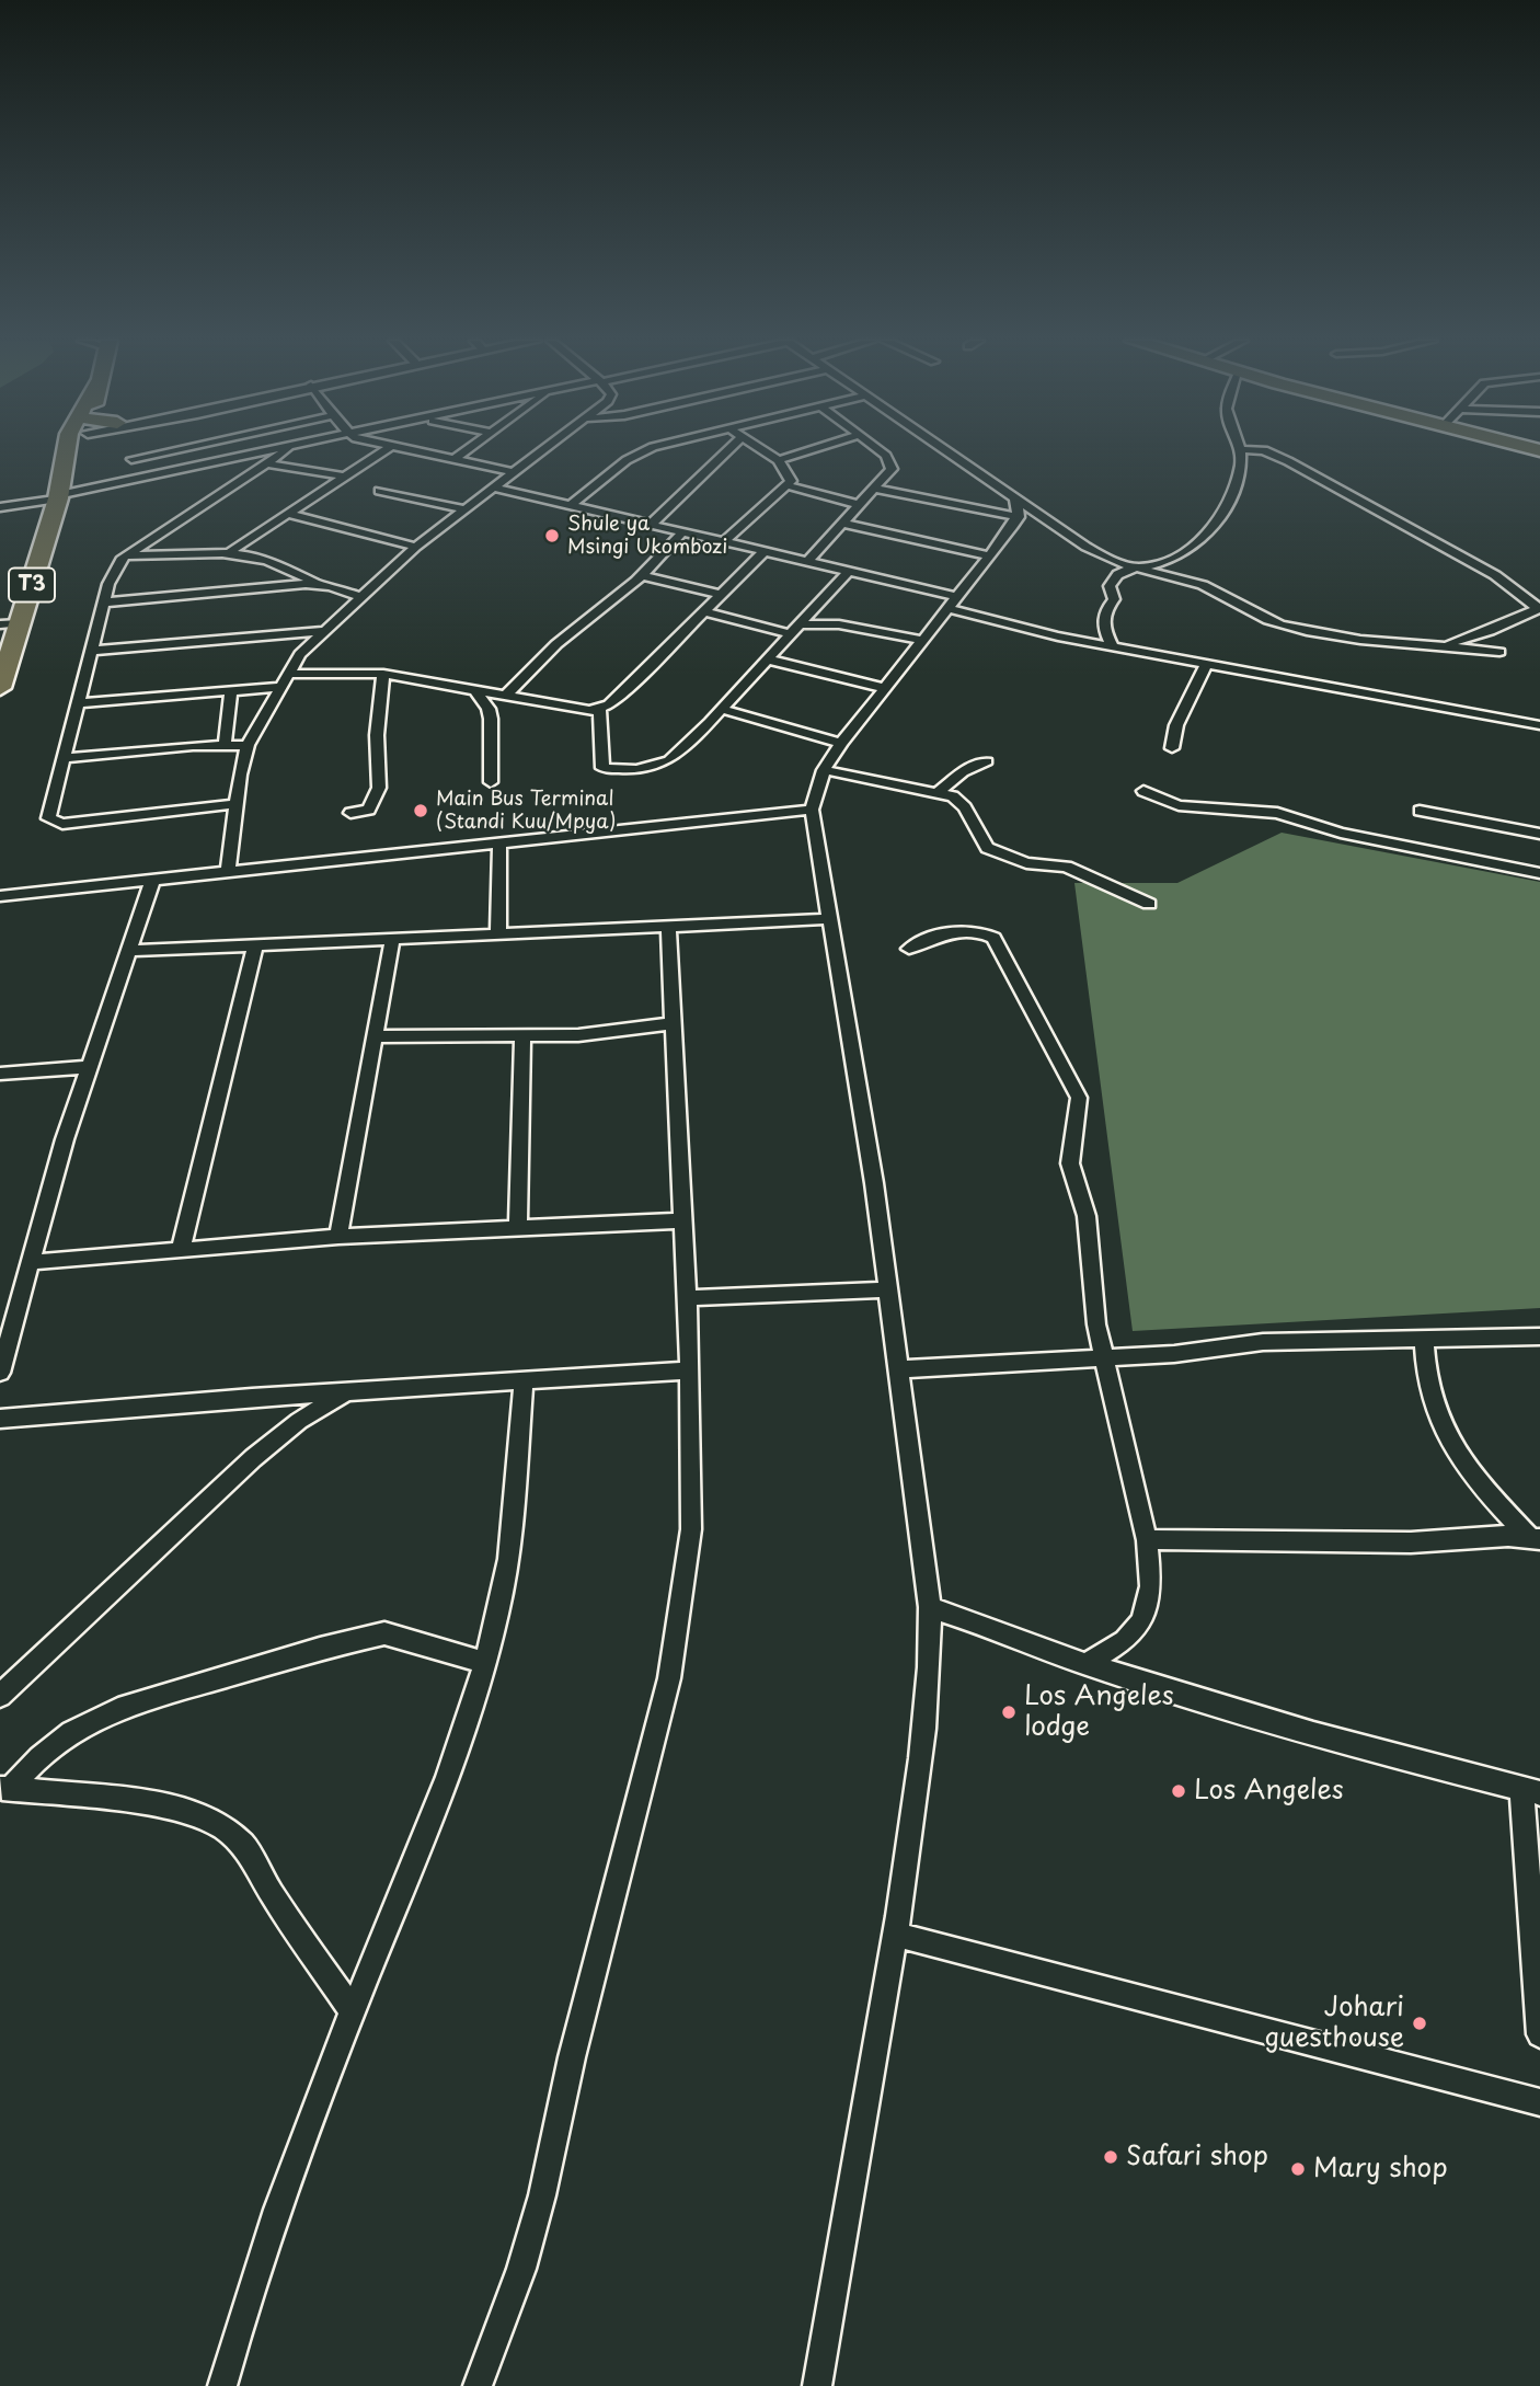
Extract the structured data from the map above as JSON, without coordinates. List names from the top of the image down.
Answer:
{
  "streets": {
    "highway": ["T3"]
  },
  "places": [
    "Shule ya Msingi Ukombozi",
    "Main Bus Terminal (Standi Kuu/Mpya)",
    "Los Angeles lodge",
    "Los Angeles",
    "Johari guesthouse",
    "Safari shop",
    "Mary shop"
  ]
}
